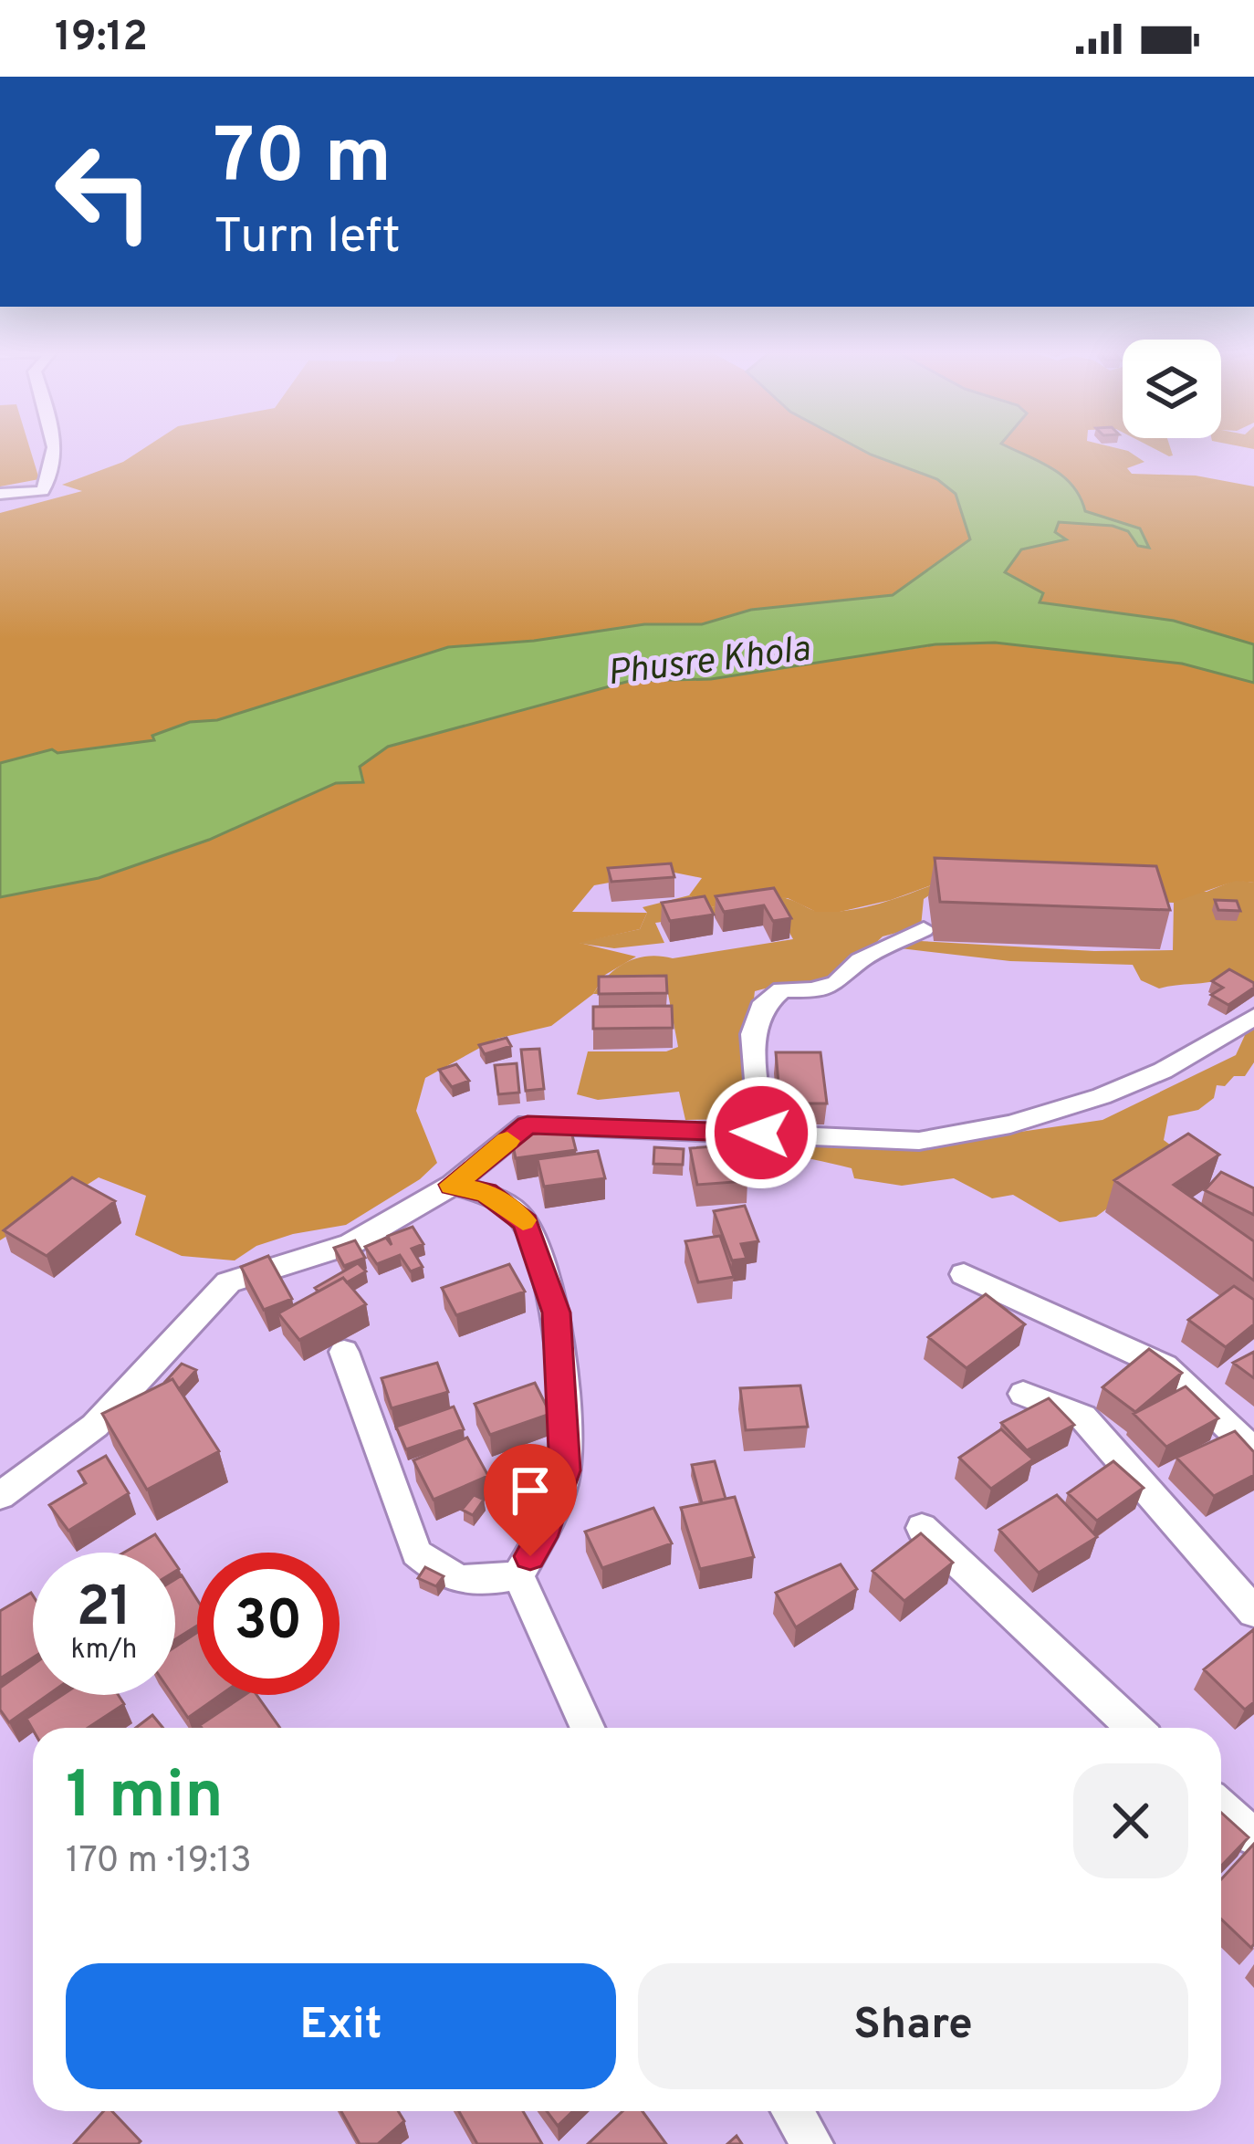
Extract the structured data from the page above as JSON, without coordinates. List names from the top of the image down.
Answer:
{
  "water": ["Phusre Khola"],
  "page": {
    "status": "19:12",
    "turn": ["70 m", "Turn left"],
    "speed": "21 km/h",
    "limit": "30",
    "heading": ["1 min", "170 m · 19:13"],
    "buttons": ["Exit", "Share"]
  }
}
